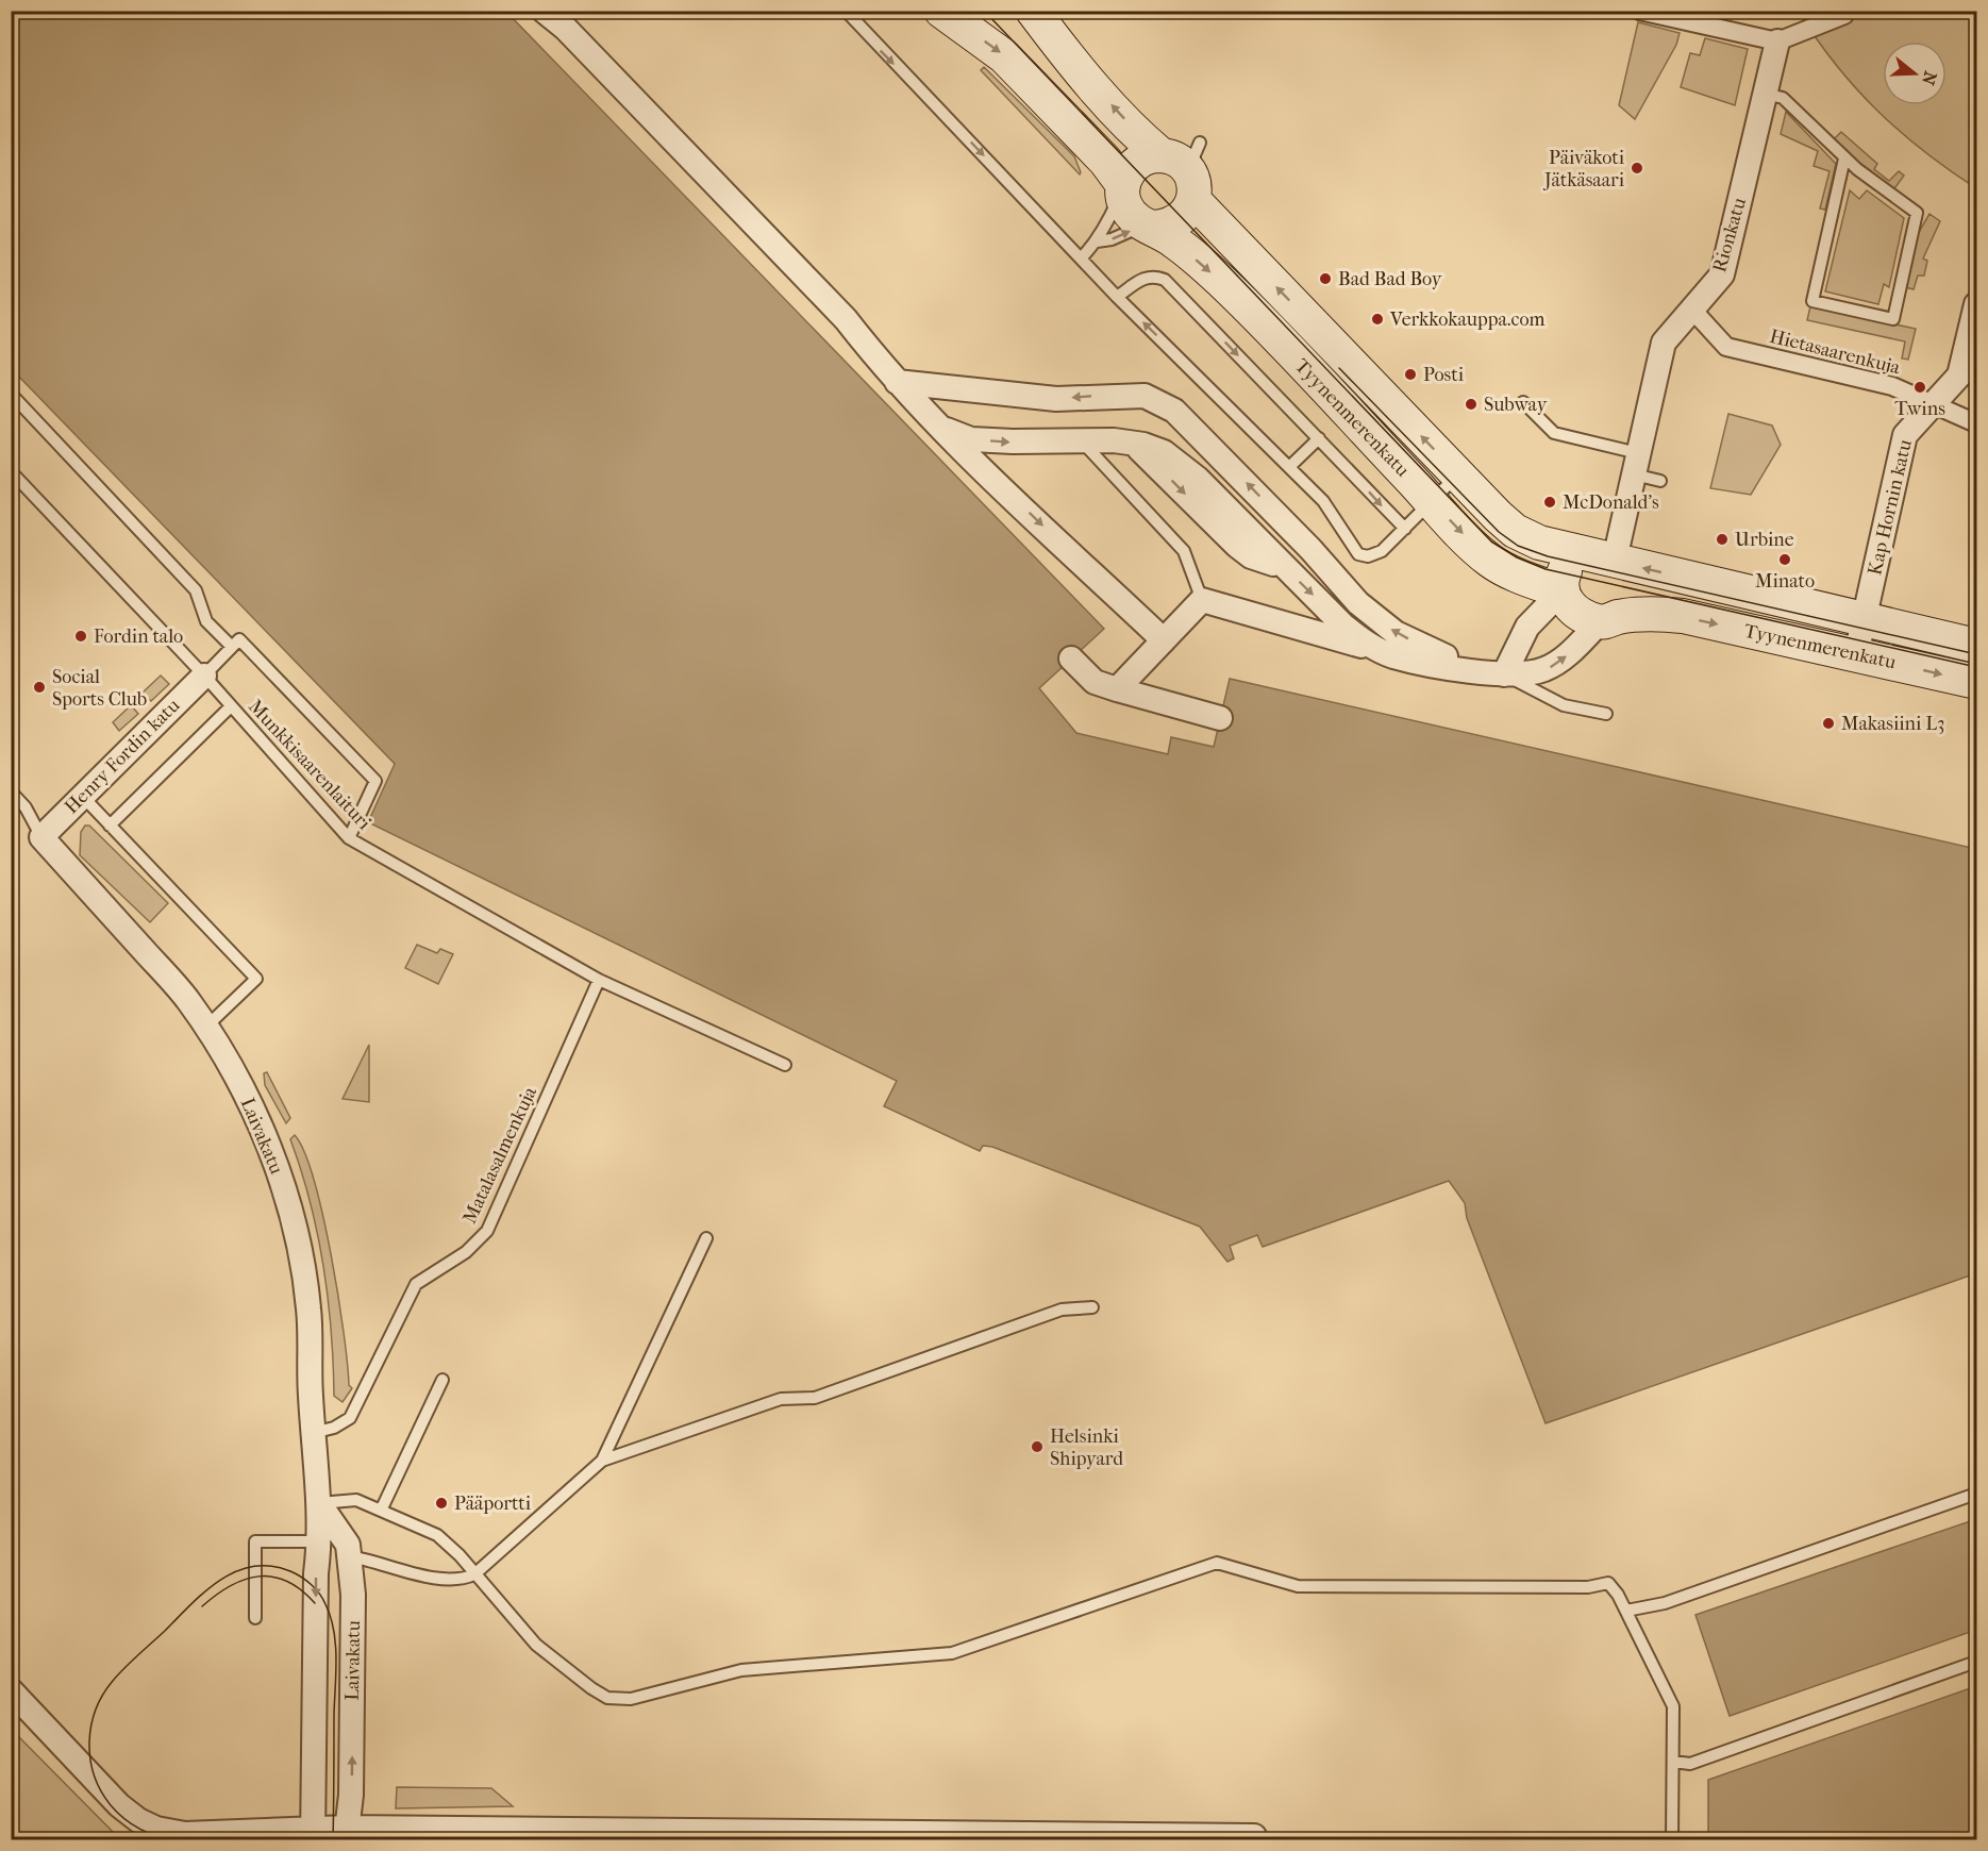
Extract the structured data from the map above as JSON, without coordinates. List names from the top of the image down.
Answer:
{
  "streets": {
    "main road": ["Tyynenmerenkatu"],
    "street": [
      "Rionkatu",
      "Hietasaarenkuja",
      "Kap Hornin katu",
      "Henry Fordin katu",
      "Laivakatu"
    ],
    "lane": ["Munkkisaarenlaituri", "Matalasalmenkuja"]
  },
  "crossings": [
    ["Rionkatu", "Hietasaarenkuja"],
    ["Rionkatu", "Tyynenmerenkatu"],
    ["Hietasaarenkuja", "Kap Hornin katu"],
    ["Tyynenmerenkatu", "Kap Hornin katu"],
    ["Henry Fordin katu", "Munkkisaarenlaituri"],
    ["Henry Fordin katu", "Laivakatu"],
    ["Munkkisaarenlaituri", "Matalasalmenkuja"],
    ["Laivakatu", "Matalasalmenkuja"]
  ],
  "places": [
    "Päiväkoti Jätkäsaari",
    "Bad Bad Boy",
    "Verkkokauppa.com",
    "Posti",
    "Twins",
    "Subway",
    "McDonald's",
    "Urbine",
    "Minato",
    "Fordin talo",
    "Social Sports Club",
    "Makasiini L3",
    "Helsinki Shipyard",
    "Pääportti"
  ],
  "north": "right"
}
